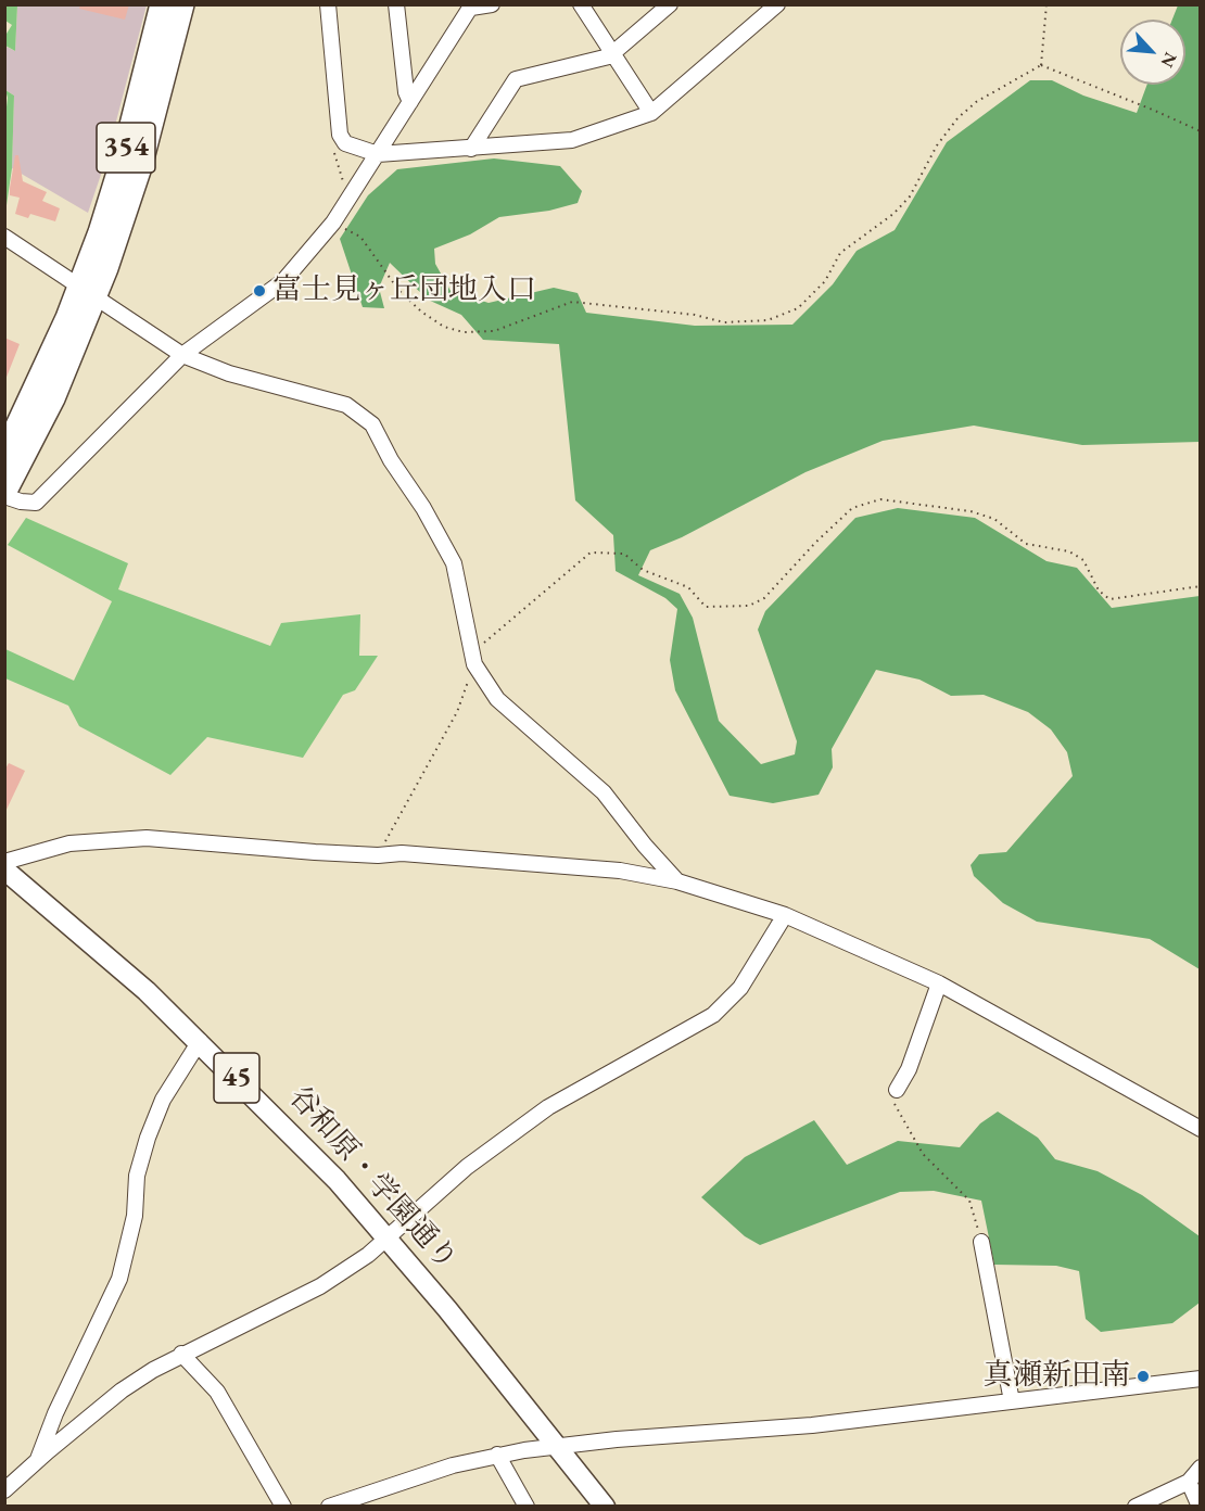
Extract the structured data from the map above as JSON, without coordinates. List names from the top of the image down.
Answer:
{
  "streets": {
    "highway": ["354"],
    "main road": ["45", "谷和原・学園通り"]
  },
  "places": ["富士見ヶ丘団地入口", "真瀬新田南"],
  "north": "bottom right"
}
